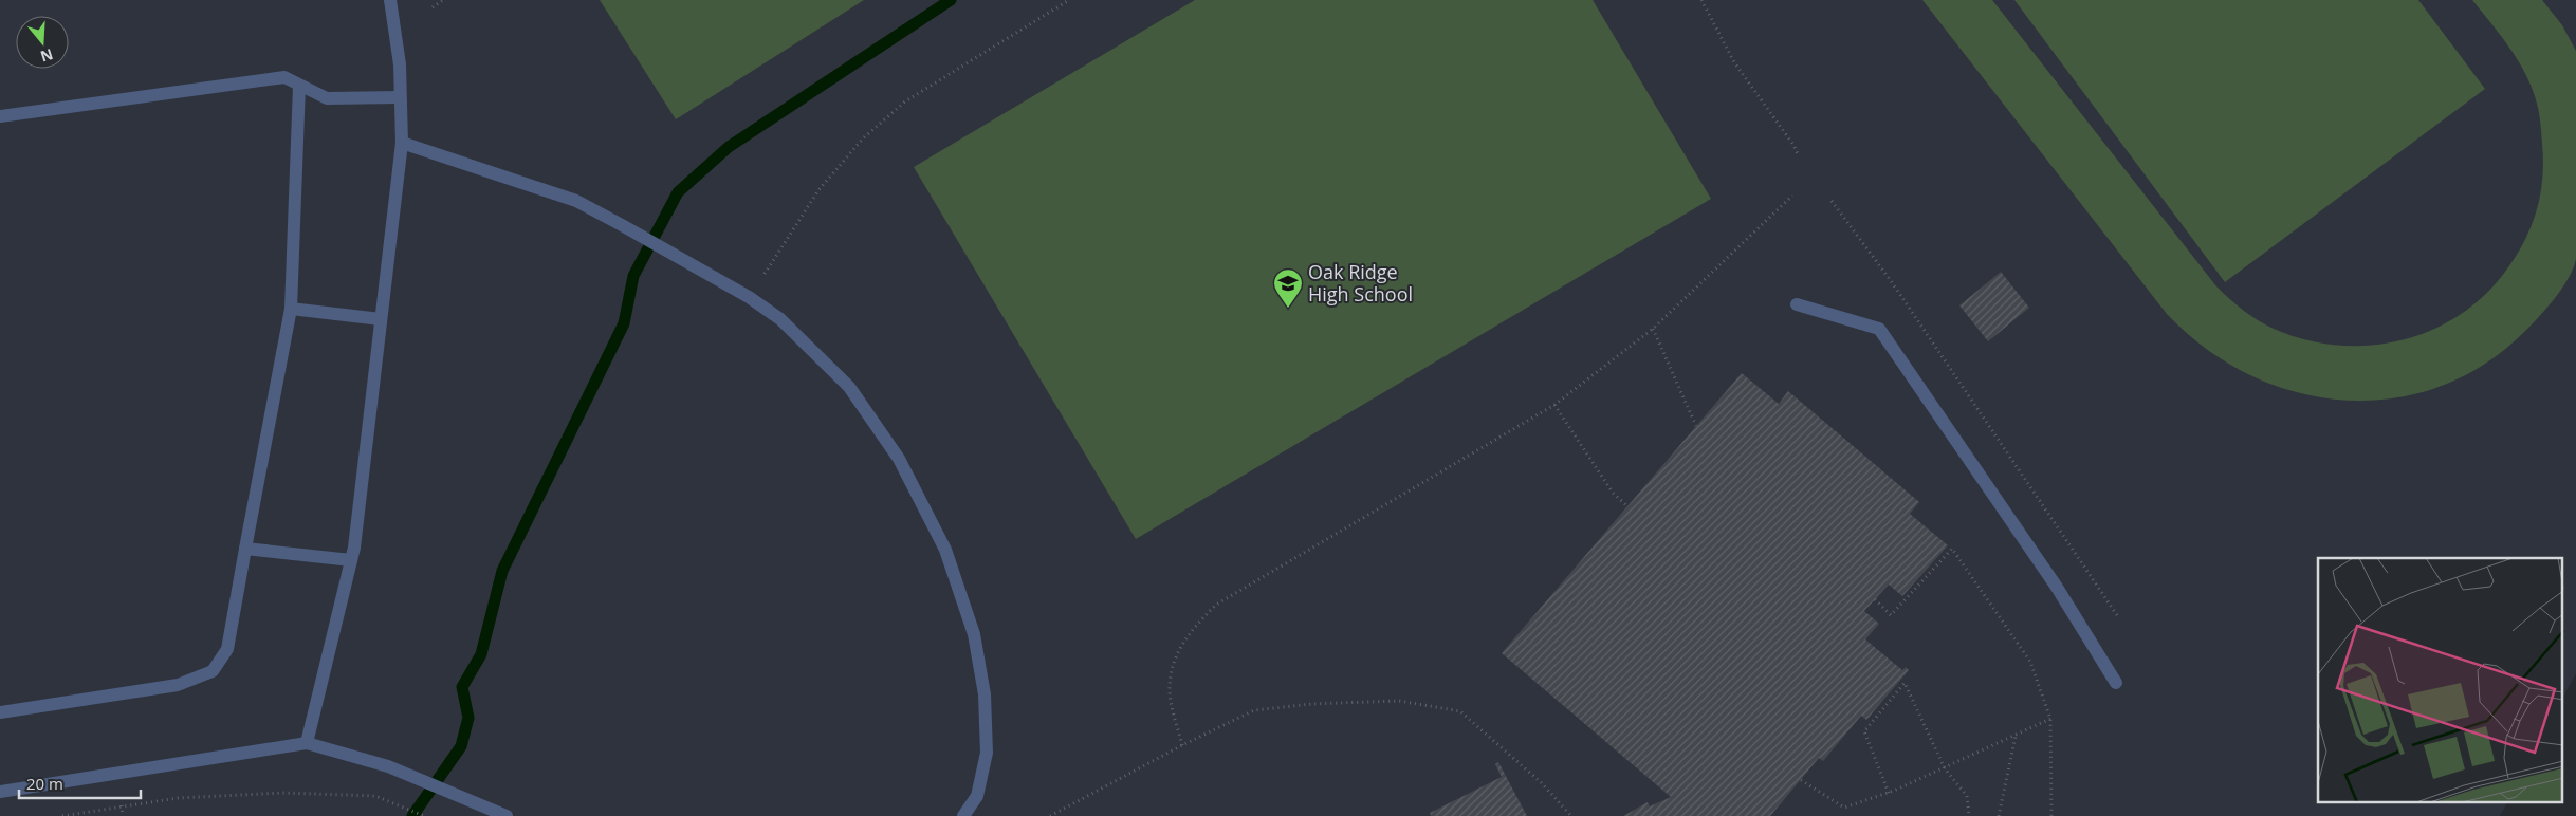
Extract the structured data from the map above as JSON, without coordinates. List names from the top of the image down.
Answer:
{
  "places": {
    "school or university": ["Oak Ridge High School"]
  },
  "scale_bar": "20 m",
  "north": "bottom"
}
